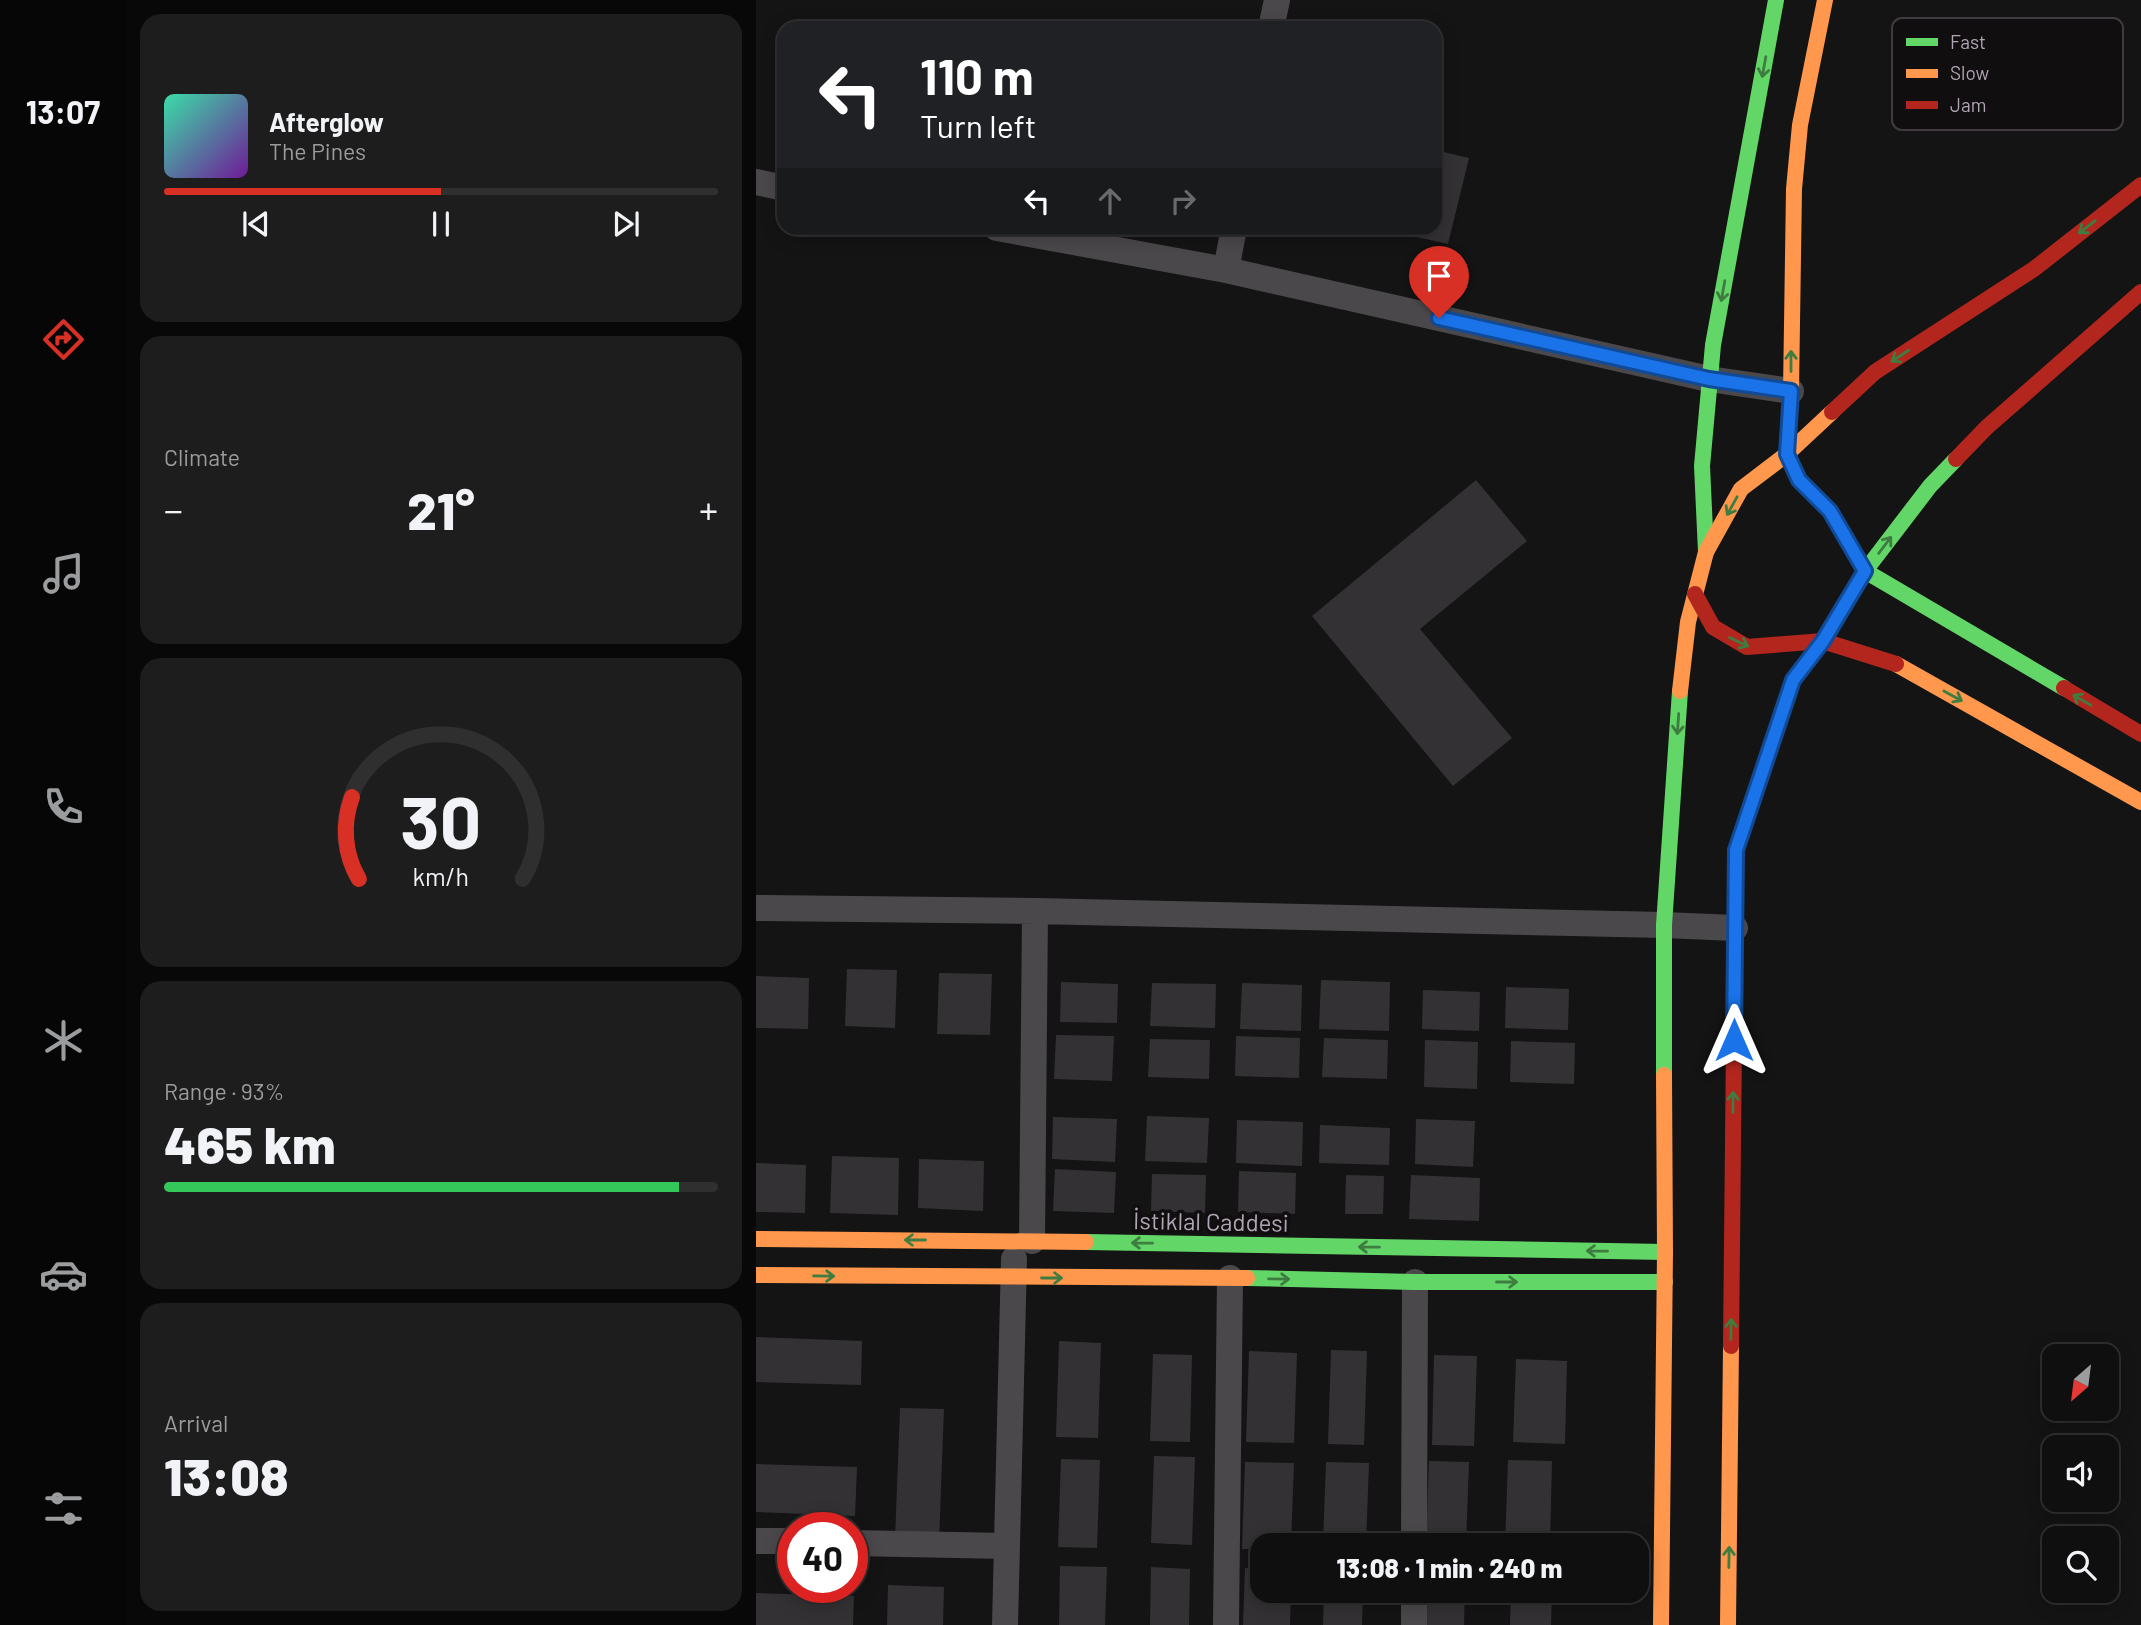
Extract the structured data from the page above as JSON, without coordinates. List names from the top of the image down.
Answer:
{
  "streets": {
    "street": ["İstiklal Caddesi"]
  },
  "legend": ["Fast", "Slow", "Jam"],
  "north": "bottom left",
  "page": {
    "tabs": "13:07",
    "turn": ["110 m", "Turn left"],
    "song": ["Afterglow", "The Pines"],
    "tile": [
      "Climate",
      ["Range · 93%", "465 km"],
      ["Arrival", "13:08"]
    ],
    "heat": ["−", "21°", "+"],
    "limit": "40",
    "trip": "13:08 · 1 min · 240 m",
    "gauge": ["30", "km/h"]
  }
}
